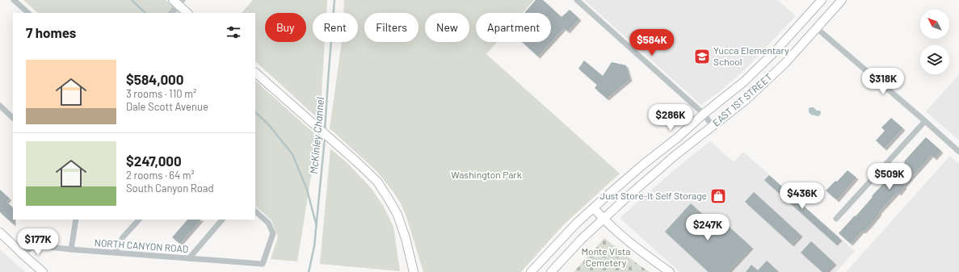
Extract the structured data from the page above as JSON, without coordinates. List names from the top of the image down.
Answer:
{
  "streets": {
    "main road": ["EAST 1ST STREET"],
    "street": ["NORTH CANYON ROAD"]
  },
  "water": ["McKinley Channel"],
  "parks": ["Washington Park", "Monte Vista Cemetery"],
  "places": {
    "school or university": ["Yucca Elementary School"],
    "shop": ["Just Store-It Self Storage"]
  },
  "north": "top left",
  "page": {
    "chip": [
      "Buy",
      "Rent",
      "Filters",
      "New",
      "Apartment"
    ],
    "heading": "7 homes",
    "price": [
      "$584K",
      "$318K",
      "$286K",
      "$509K",
      "$436K",
      "$247K",
      "$177K"
    ],
    "list": [
      {
        "name": "$584,000",
        "note": "3 rooms · 110 m² · Dale Scott Avenue"
      },
      {
        "name": "$247,000",
        "note": "2 rooms · 64 m² · South Canyon Road"
      }
    ]
  }
}
